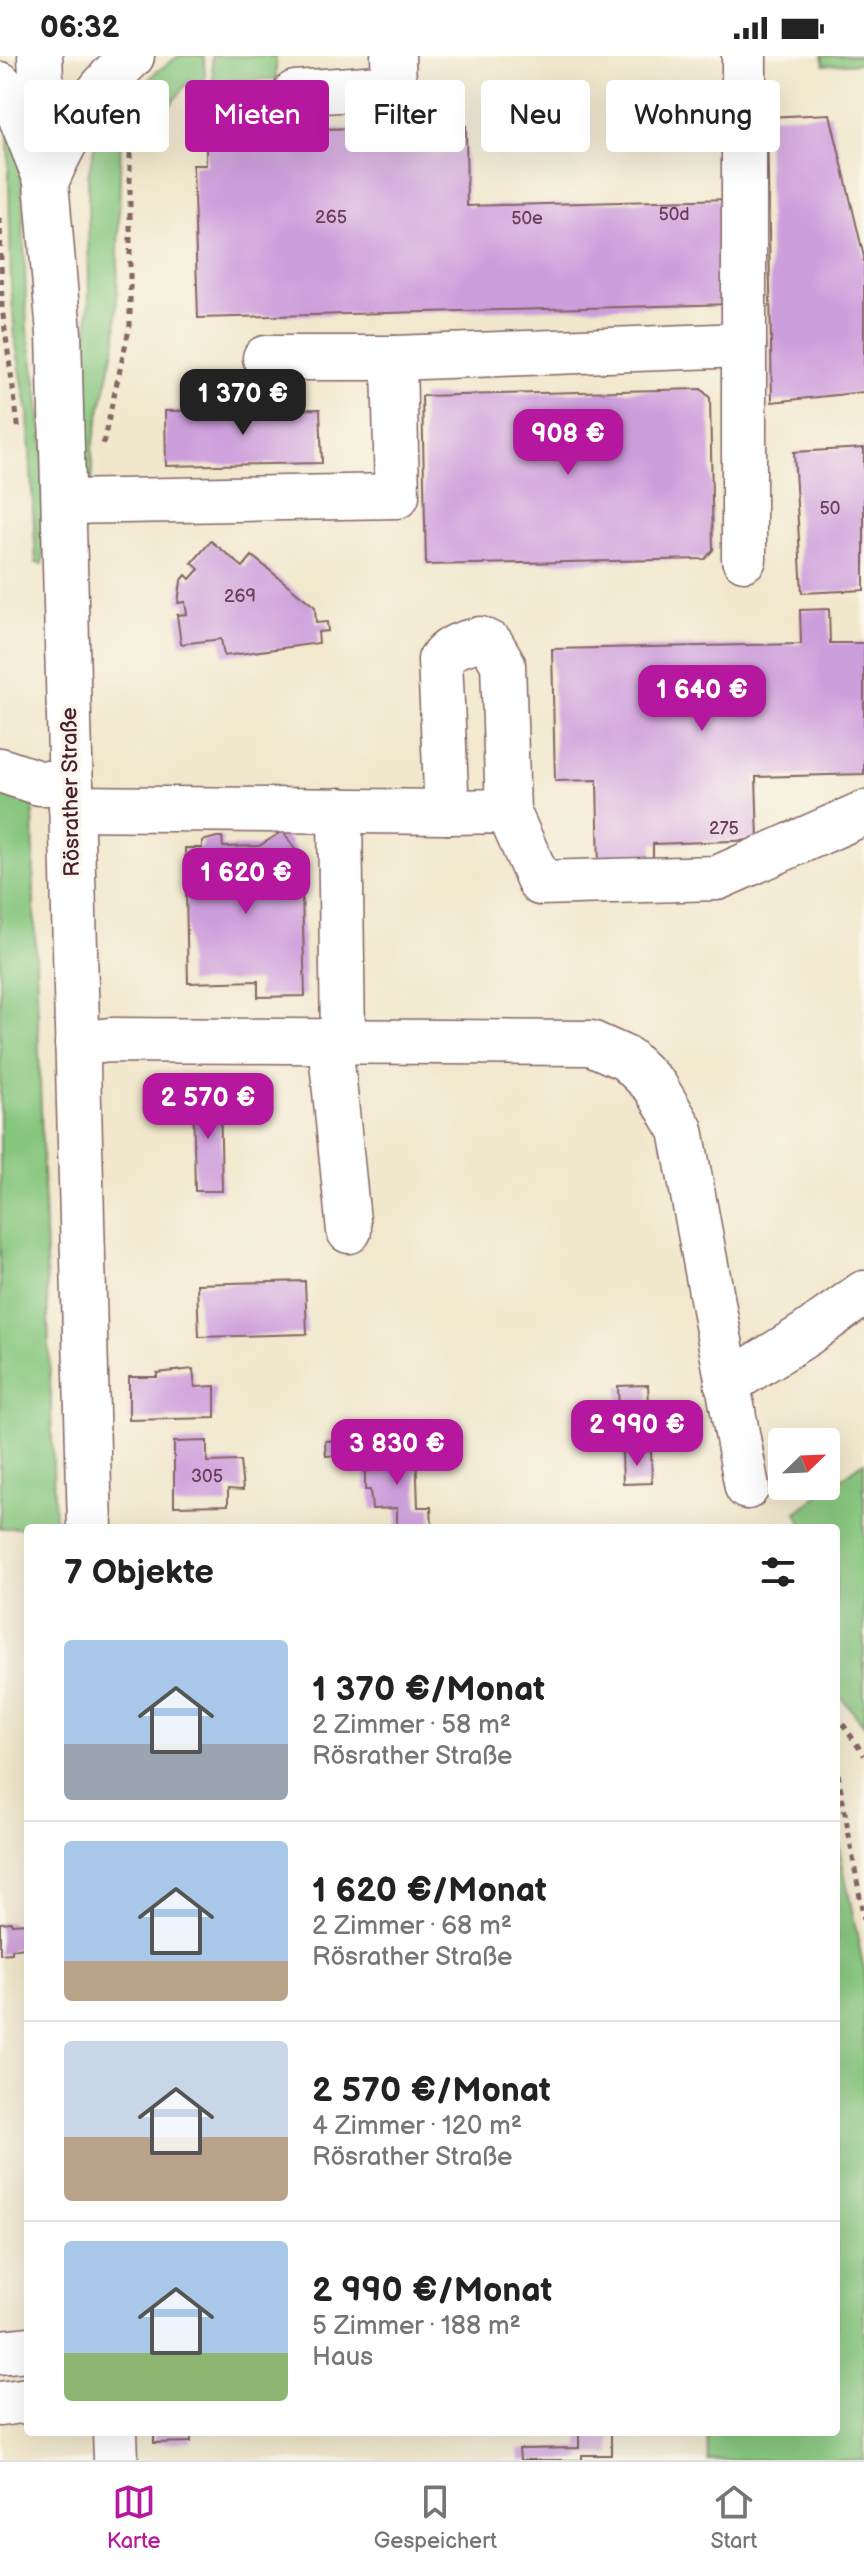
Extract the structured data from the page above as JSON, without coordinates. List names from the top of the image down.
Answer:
{
  "streets": {
    "main road": ["Rösrather Straße"]
  },
  "house_numbers": [
    "50d",
    "265",
    "50e",
    "50",
    "269",
    "275",
    "305"
  ],
  "north": "top right",
  "page": {
    "status": "06:32",
    "chip": [
      "Kaufen",
      "Mieten",
      "Filter",
      "Neu",
      "Wohnung"
    ],
    "price": [
      "1 370 €",
      "908 €",
      "1 640 €",
      "1 620 €",
      "2 570 €",
      "2 990 €",
      "3 830 €"
    ],
    "heading": "7 Objekte",
    "list": [
      {
        "name": "1 370 €/Monat",
        "note": "2 Zimmer · 58 m² · Rösrather Straße"
      },
      {
        "name": "1 620 €/Monat",
        "note": "2 Zimmer · 68 m² · Rösrather Straße"
      },
      {
        "name": "2 570 €/Monat",
        "note": "4 Zimmer · 120 m² · Rösrather Straße"
      },
      {
        "name": "2 990 €/Monat",
        "note": "5 Zimmer · 188 m² · Haus"
      }
    ],
    "tabs": ["Karte", "Gespeichert", "Start"]
  }
}
